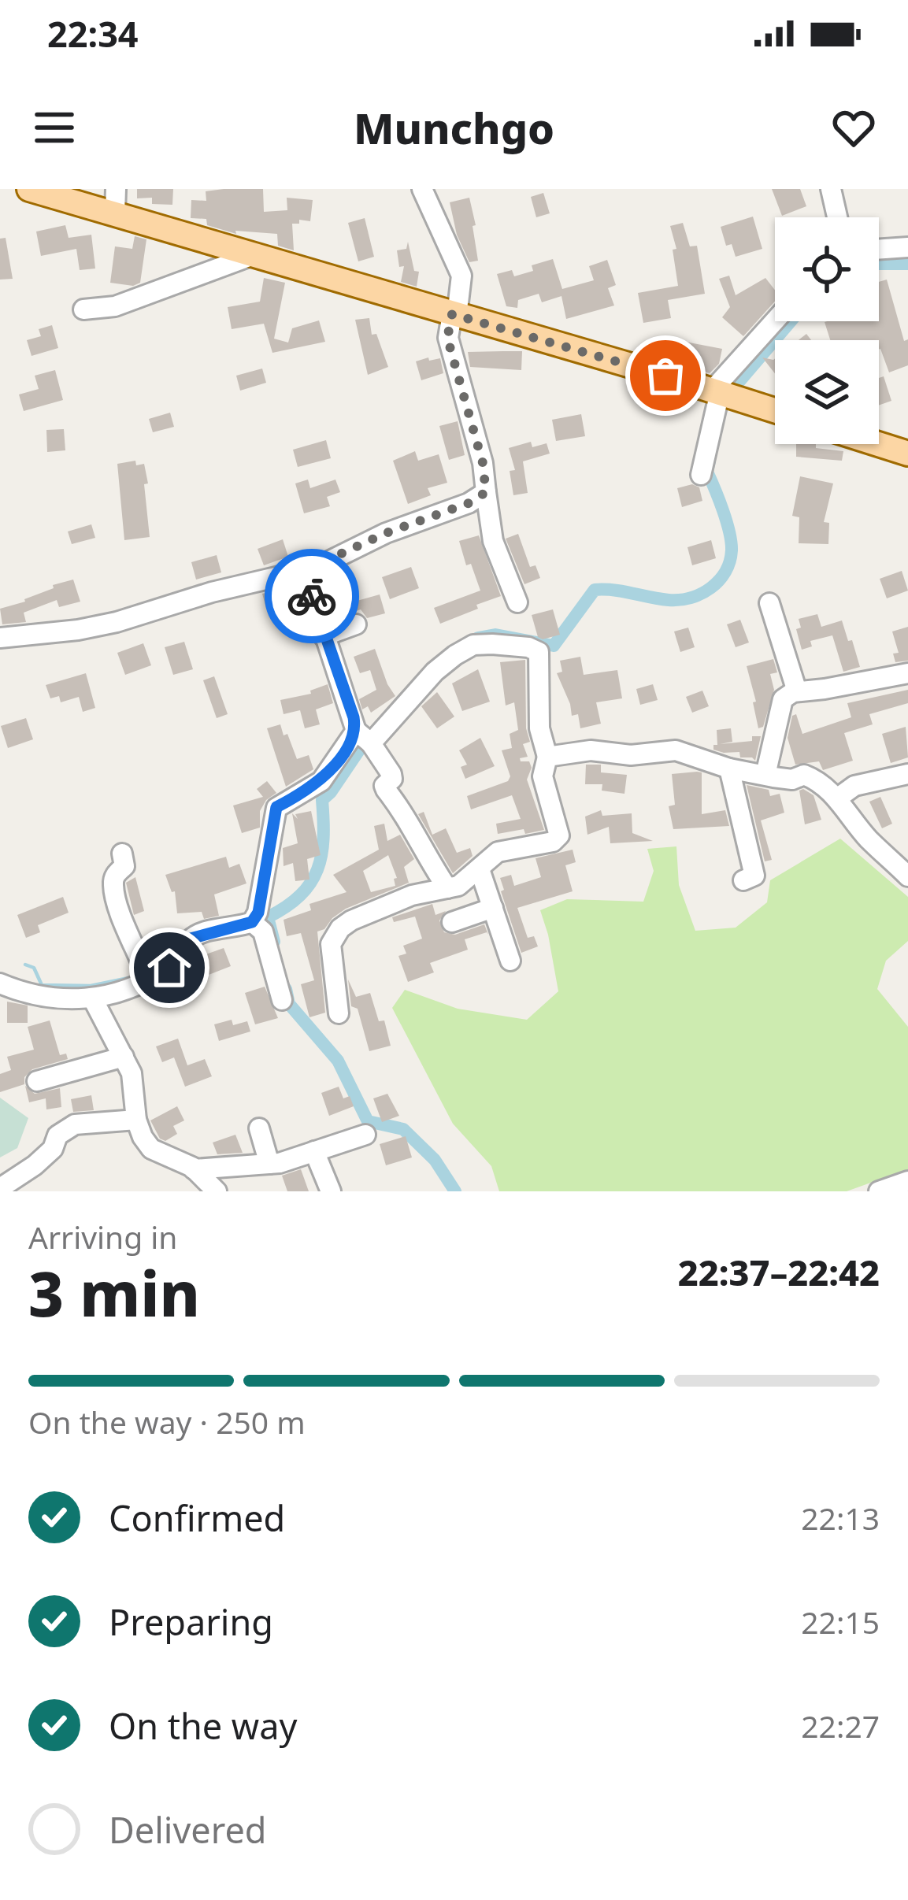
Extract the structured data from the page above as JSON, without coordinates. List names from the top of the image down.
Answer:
{
  "page": {
    "status": "22:34",
    "header": "Munchgo",
    "heading": ["3 min", "Arriving in", "22:37–22:42"],
    "bar": "On the way · 250 m",
    "list": [
      ["Confirmed", "22:13"],
      ["Preparing", "22:15"],
      ["On the way", "22:27"],
      "Delivered"
    ]
  }
}
